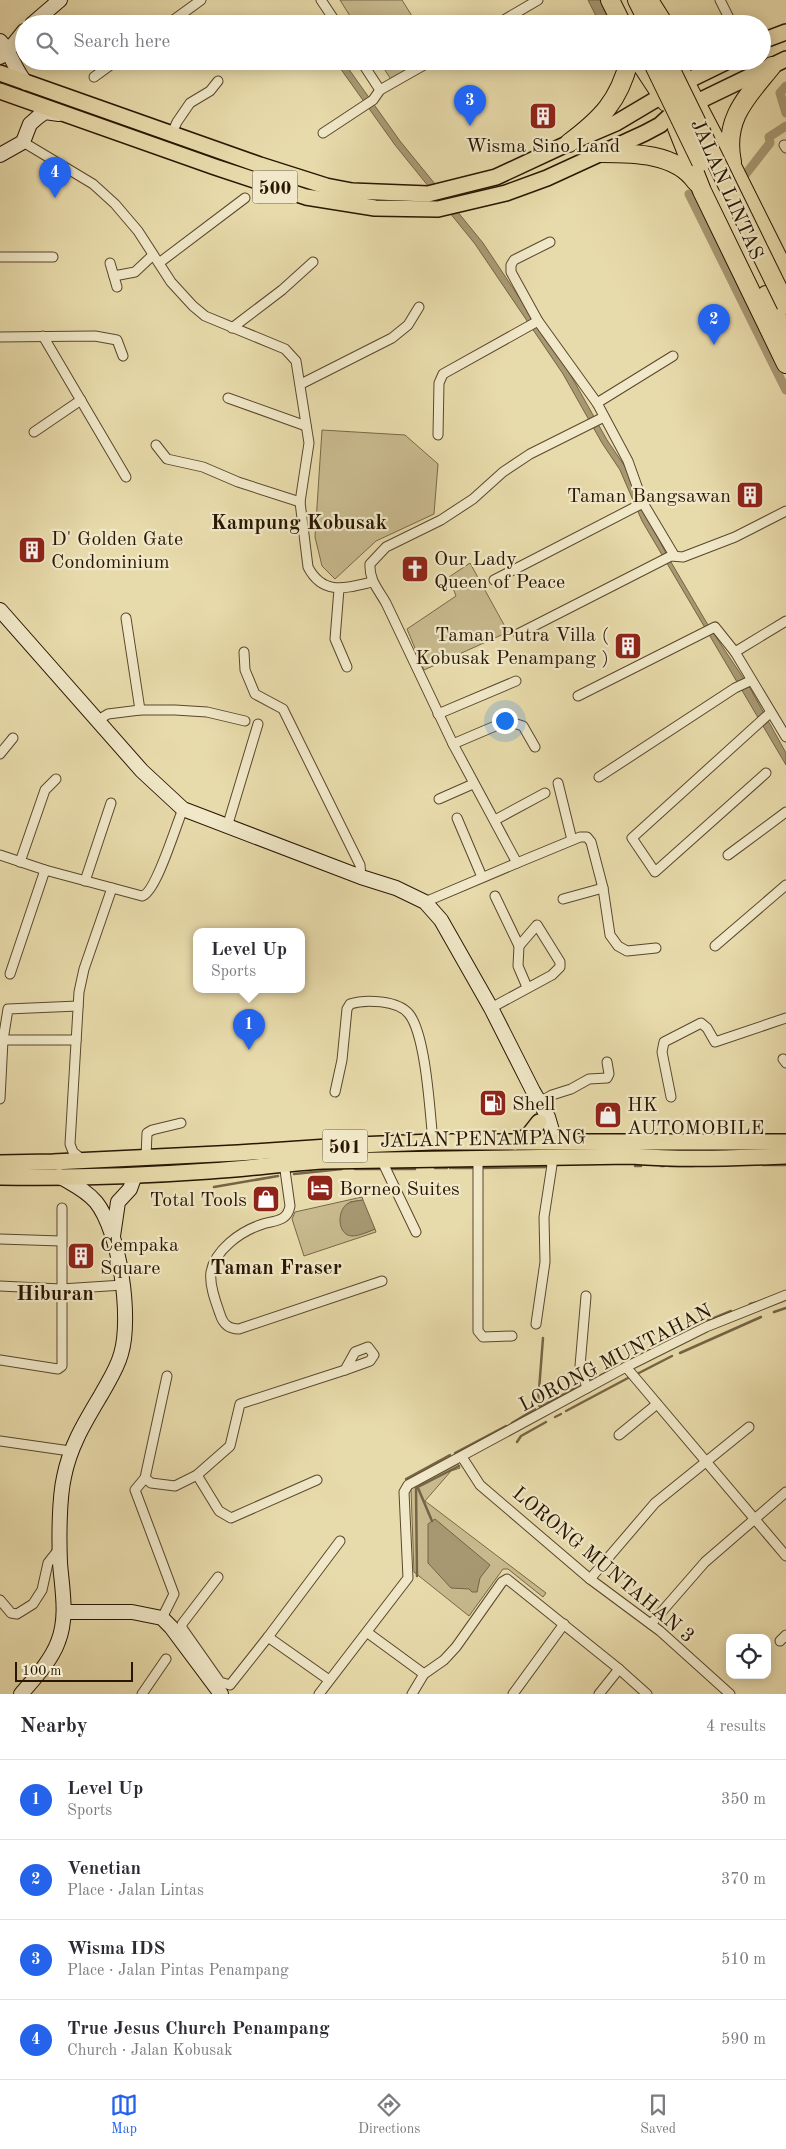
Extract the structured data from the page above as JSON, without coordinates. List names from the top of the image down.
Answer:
{
  "streets": {
    "highway": ["JALAN LINTAS"],
    "main road": ["500", "JALAN PENAMPANG", "501"],
    "street": ["LORONG MUNTAHAN", "LORONG MUNTAHAN 3"]
  },
  "crossings": [
    ["500", "JALAN LINTAS"],
    ["LORONG MUNTAHAN", "LORONG MUNTAHAN 3"]
  ],
  "districts": ["Kampung Kobusak", "Taman Fraser", "Hiburan"],
  "places": {
    "building": [
      "Wisma Sino Land",
      "Taman Bangsawan",
      "D' Golden Gate Condominium",
      "Taman Putra Villa ( Kobusak Penampang )",
      "Cempaka Square"
    ],
    "church": ["Our Lady Queen of Peace"],
    "fuel station": ["Shell"],
    "shop": ["HK AUTOMOBILE", "Total Tools"],
    "hotel": ["Borneo Suites"]
  },
  "scale_bar": "100 m",
  "page": {
    "search": "Search here",
    "pins": [
      "3",
      "4",
      "2",
      "1"
    ],
    "popup": ["Level Up", "Sports"],
    "scale": "100 m",
    "heading": ["Nearby", "4 results"],
    "list": [
      {
        "mark": "1",
        "name": "Level Up",
        "note": "Sports",
        "value": "350 m"
      },
      {
        "mark": "2",
        "name": "Venetian",
        "note": "Place · Jalan Lintas",
        "value": "370 m"
      },
      {
        "mark": "3",
        "name": "Wisma IDS",
        "note": "Place · Jalan Pintas Penampang",
        "value": "510 m"
      },
      {
        "mark": "4",
        "name": "True Jesus Church Penampang",
        "note": "Church · Jalan Kobusak",
        "value": "590 m"
      }
    ],
    "nav": ["Map", "Directions", "Saved"]
  }
}
